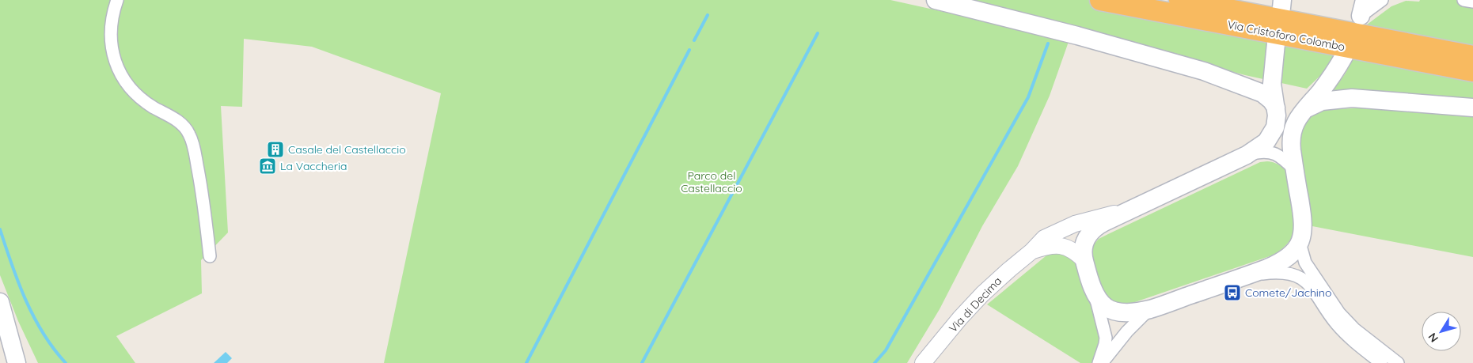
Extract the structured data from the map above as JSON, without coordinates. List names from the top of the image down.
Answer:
{
  "streets": {
    "highway": ["Via Cristoforo Colombo"],
    "main road": ["Via di Decima"]
  },
  "parks": ["Parco del Castellaccio"],
  "places": {
    "building": ["Casale del Castellaccio"],
    "museum": ["La Vaccheria"],
    "bus stop": ["Comete/Jachino"]
  },
  "north": "bottom left"
}
